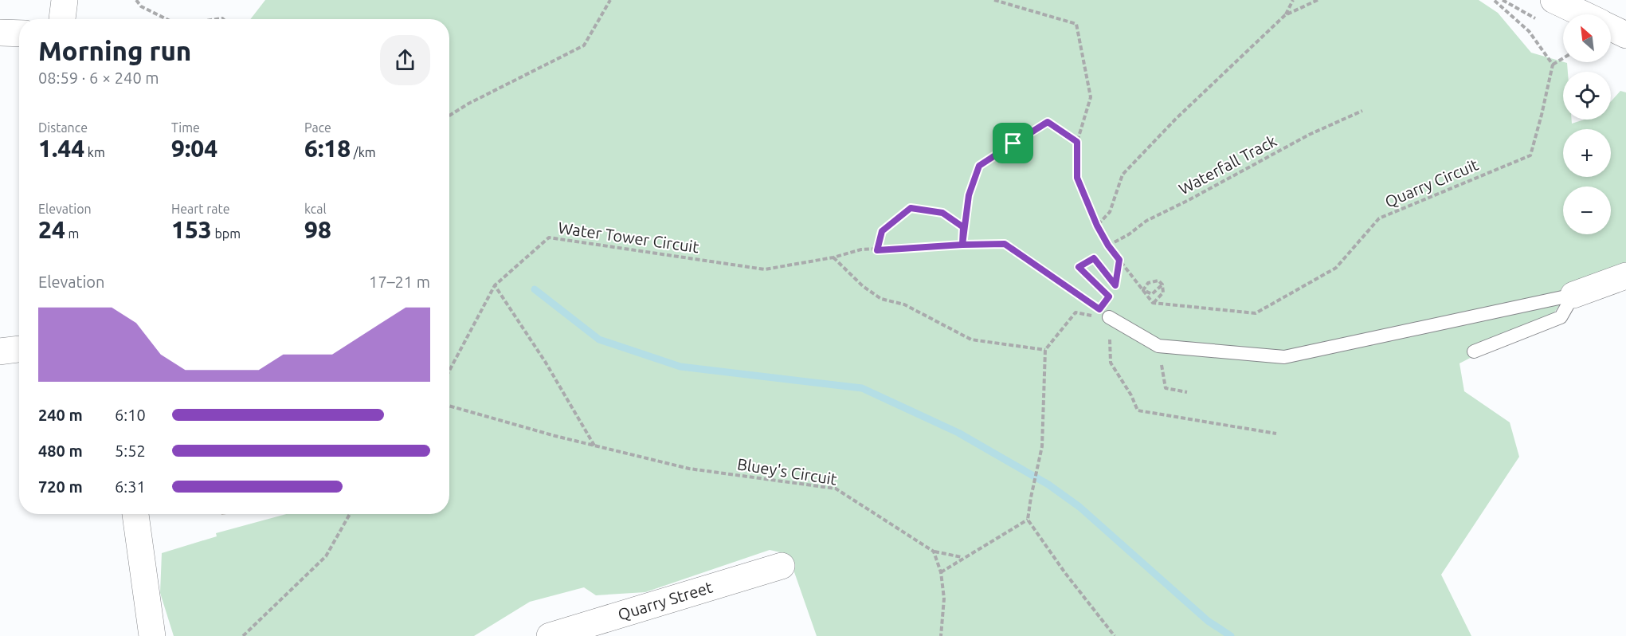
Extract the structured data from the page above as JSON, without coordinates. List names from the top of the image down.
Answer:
{
  "streets": {
    "street": ["Quarry Street"],
    "path": [
      "Waterfall Track",
      "Quarry Circuit",
      "Water Tower Circuit",
      "Bluey's Circuit"
    ]
  },
  "north": "top left",
  "page": {
    "map_buttons": ["+", "−"],
    "heading": ["Morning run", "08:59 · 6 × 240 m"],
    "stats": [
      ["Distance", "1.44 km"],
      ["Time", "9:04"],
      ["Pace", "6:18 /km"],
      ["Elevation", "24 m"],
      ["Heart rate", "153 bpm"],
      ["kcal", "98"]
    ],
    "chart": ["Elevation", "17–21 m"],
    "list": [
      {
        "name": "240 m",
        "note": "6:10"
      },
      {
        "name": "480 m",
        "note": "5:52"
      },
      {
        "name": "720 m",
        "note": "6:31"
      }
    ]
  }
}
